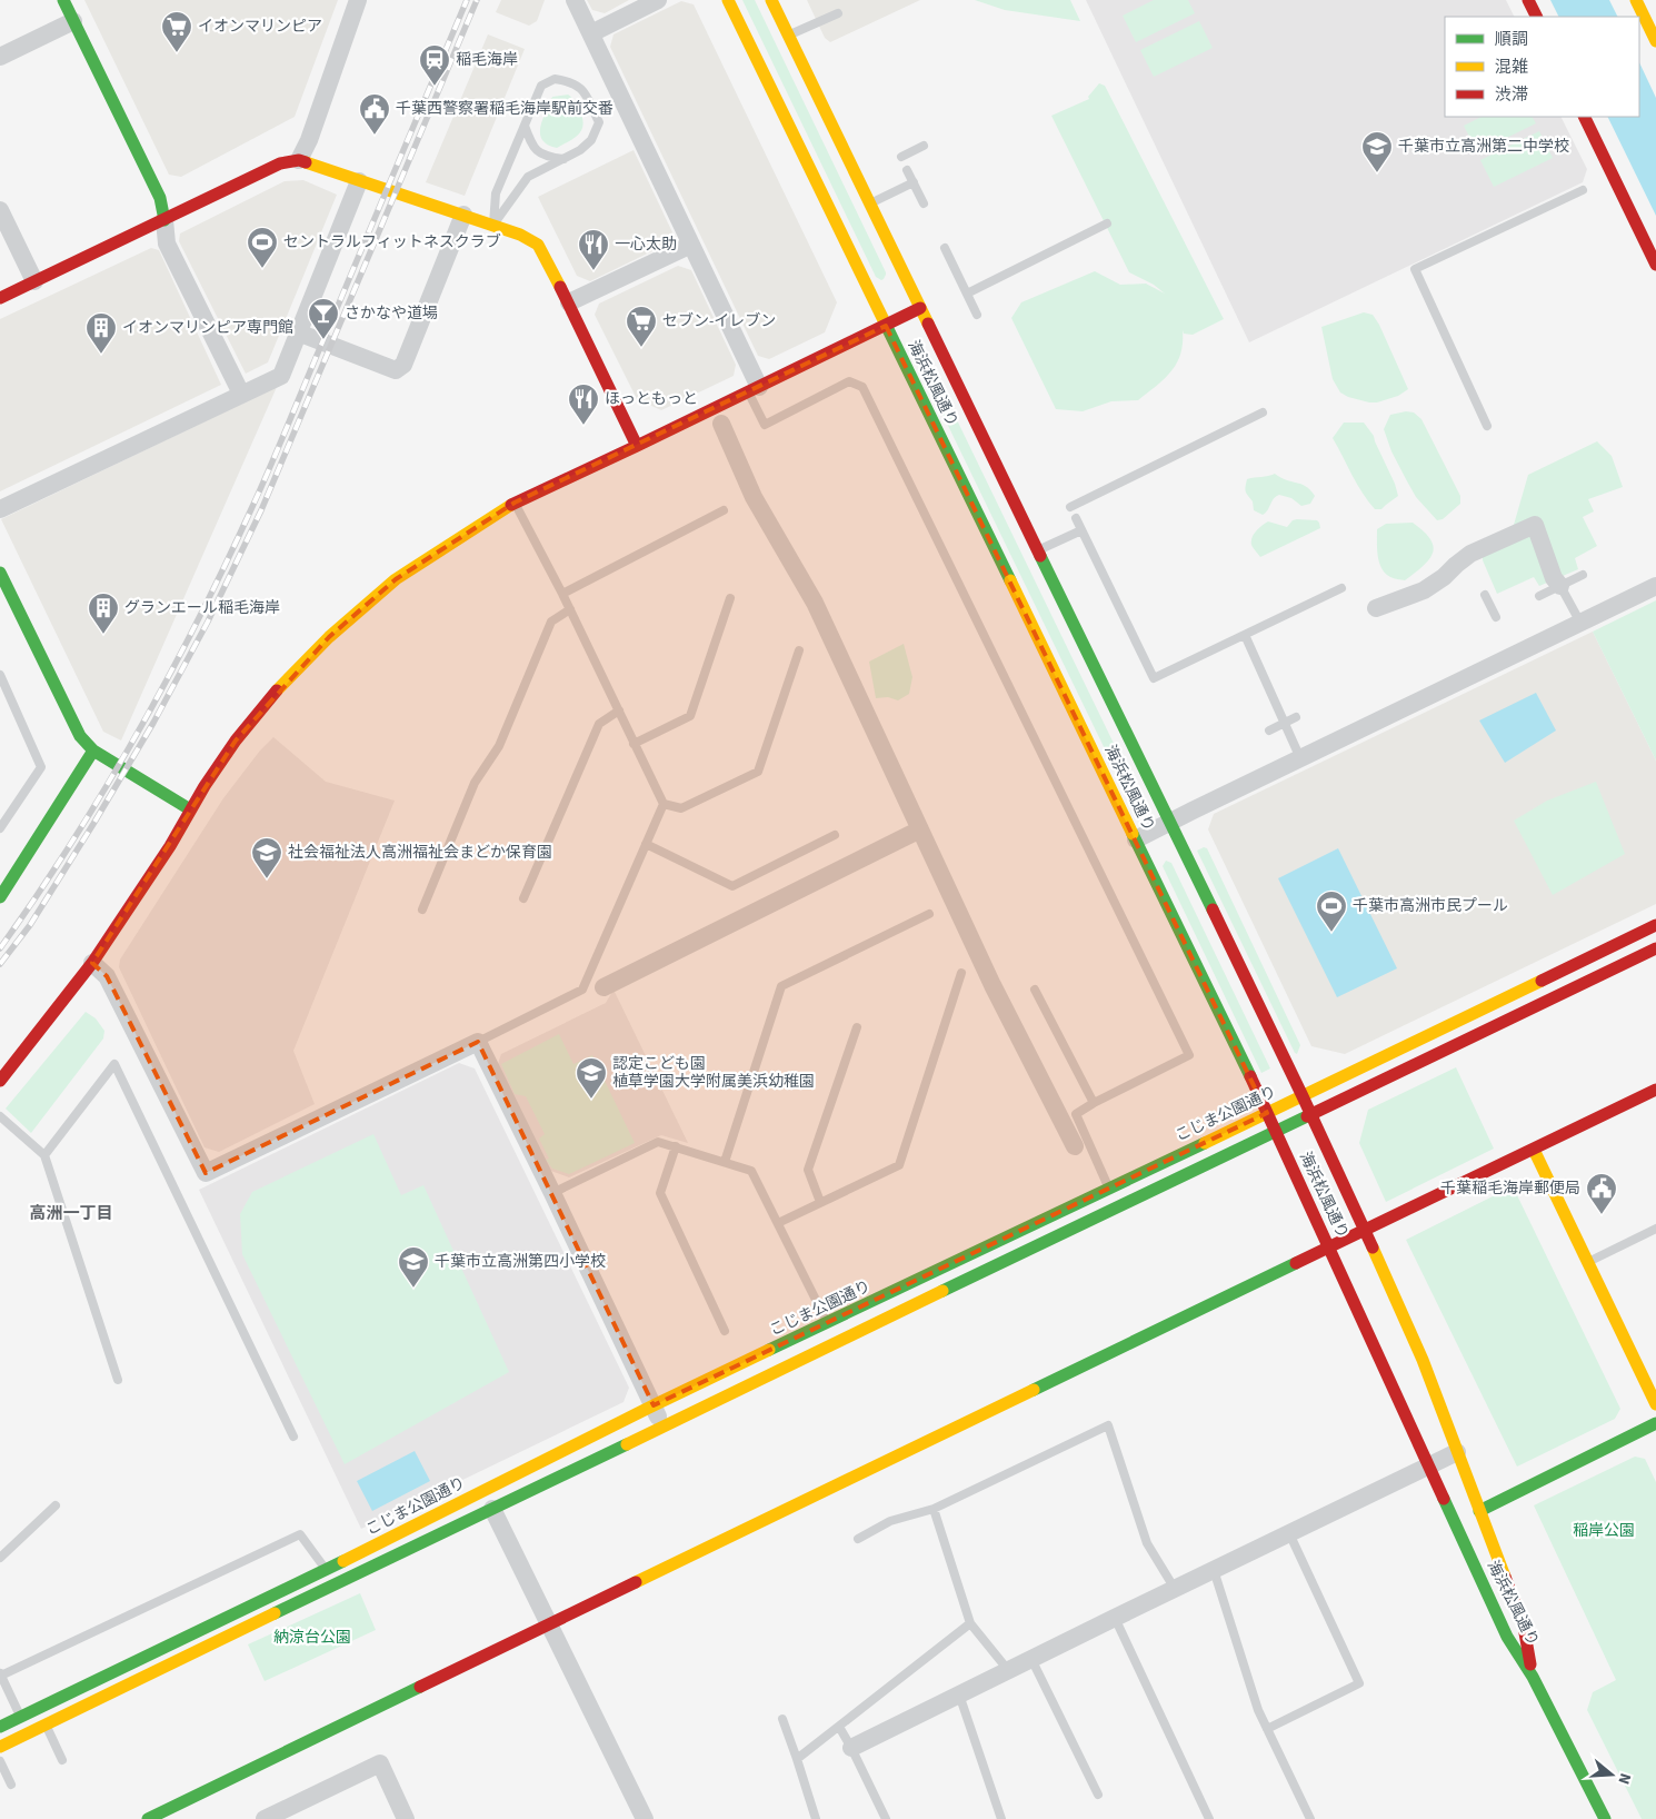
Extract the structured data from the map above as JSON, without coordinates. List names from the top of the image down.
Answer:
{
  "streets": {
    "street": ["海浜松風通り", "こじま公園通り"]
  },
  "crossings": [
    ["海浜松風通り", "こじま公園通り"]
  ],
  "districts": ["高洲一丁目"],
  "parks": ["稲岸公園", "納涼台公園"],
  "places": {
    "supermarket": ["イオンマリンピア", "セブン-イレブン"],
    "station": ["稲毛海岸"],
    "public building": ["千葉西警察署稲毛海岸駅前交番", "千葉稲毛海岸郵便局"],
    "school or university": [
      "千葉市立高洲第二中学校",
      "社会福祉法人高洲福祉会まどか保育園",
      "認定こども園 植草学園大学附属美浜幼稚園",
      "千葉市立高洲第四小学校"
    ],
    "sports": ["セントラルフィットネスクラブ", "千葉市高洲市民プール"],
    "restaurant": ["一心太助", "ほっともっと"],
    "bar": ["さかなや道場"],
    "building": ["イオンマリンピア専門館", "グランエール稲毛海岸"]
  },
  "legend": ["順調", "混雑", "渋滞"],
  "north": "right"
}
